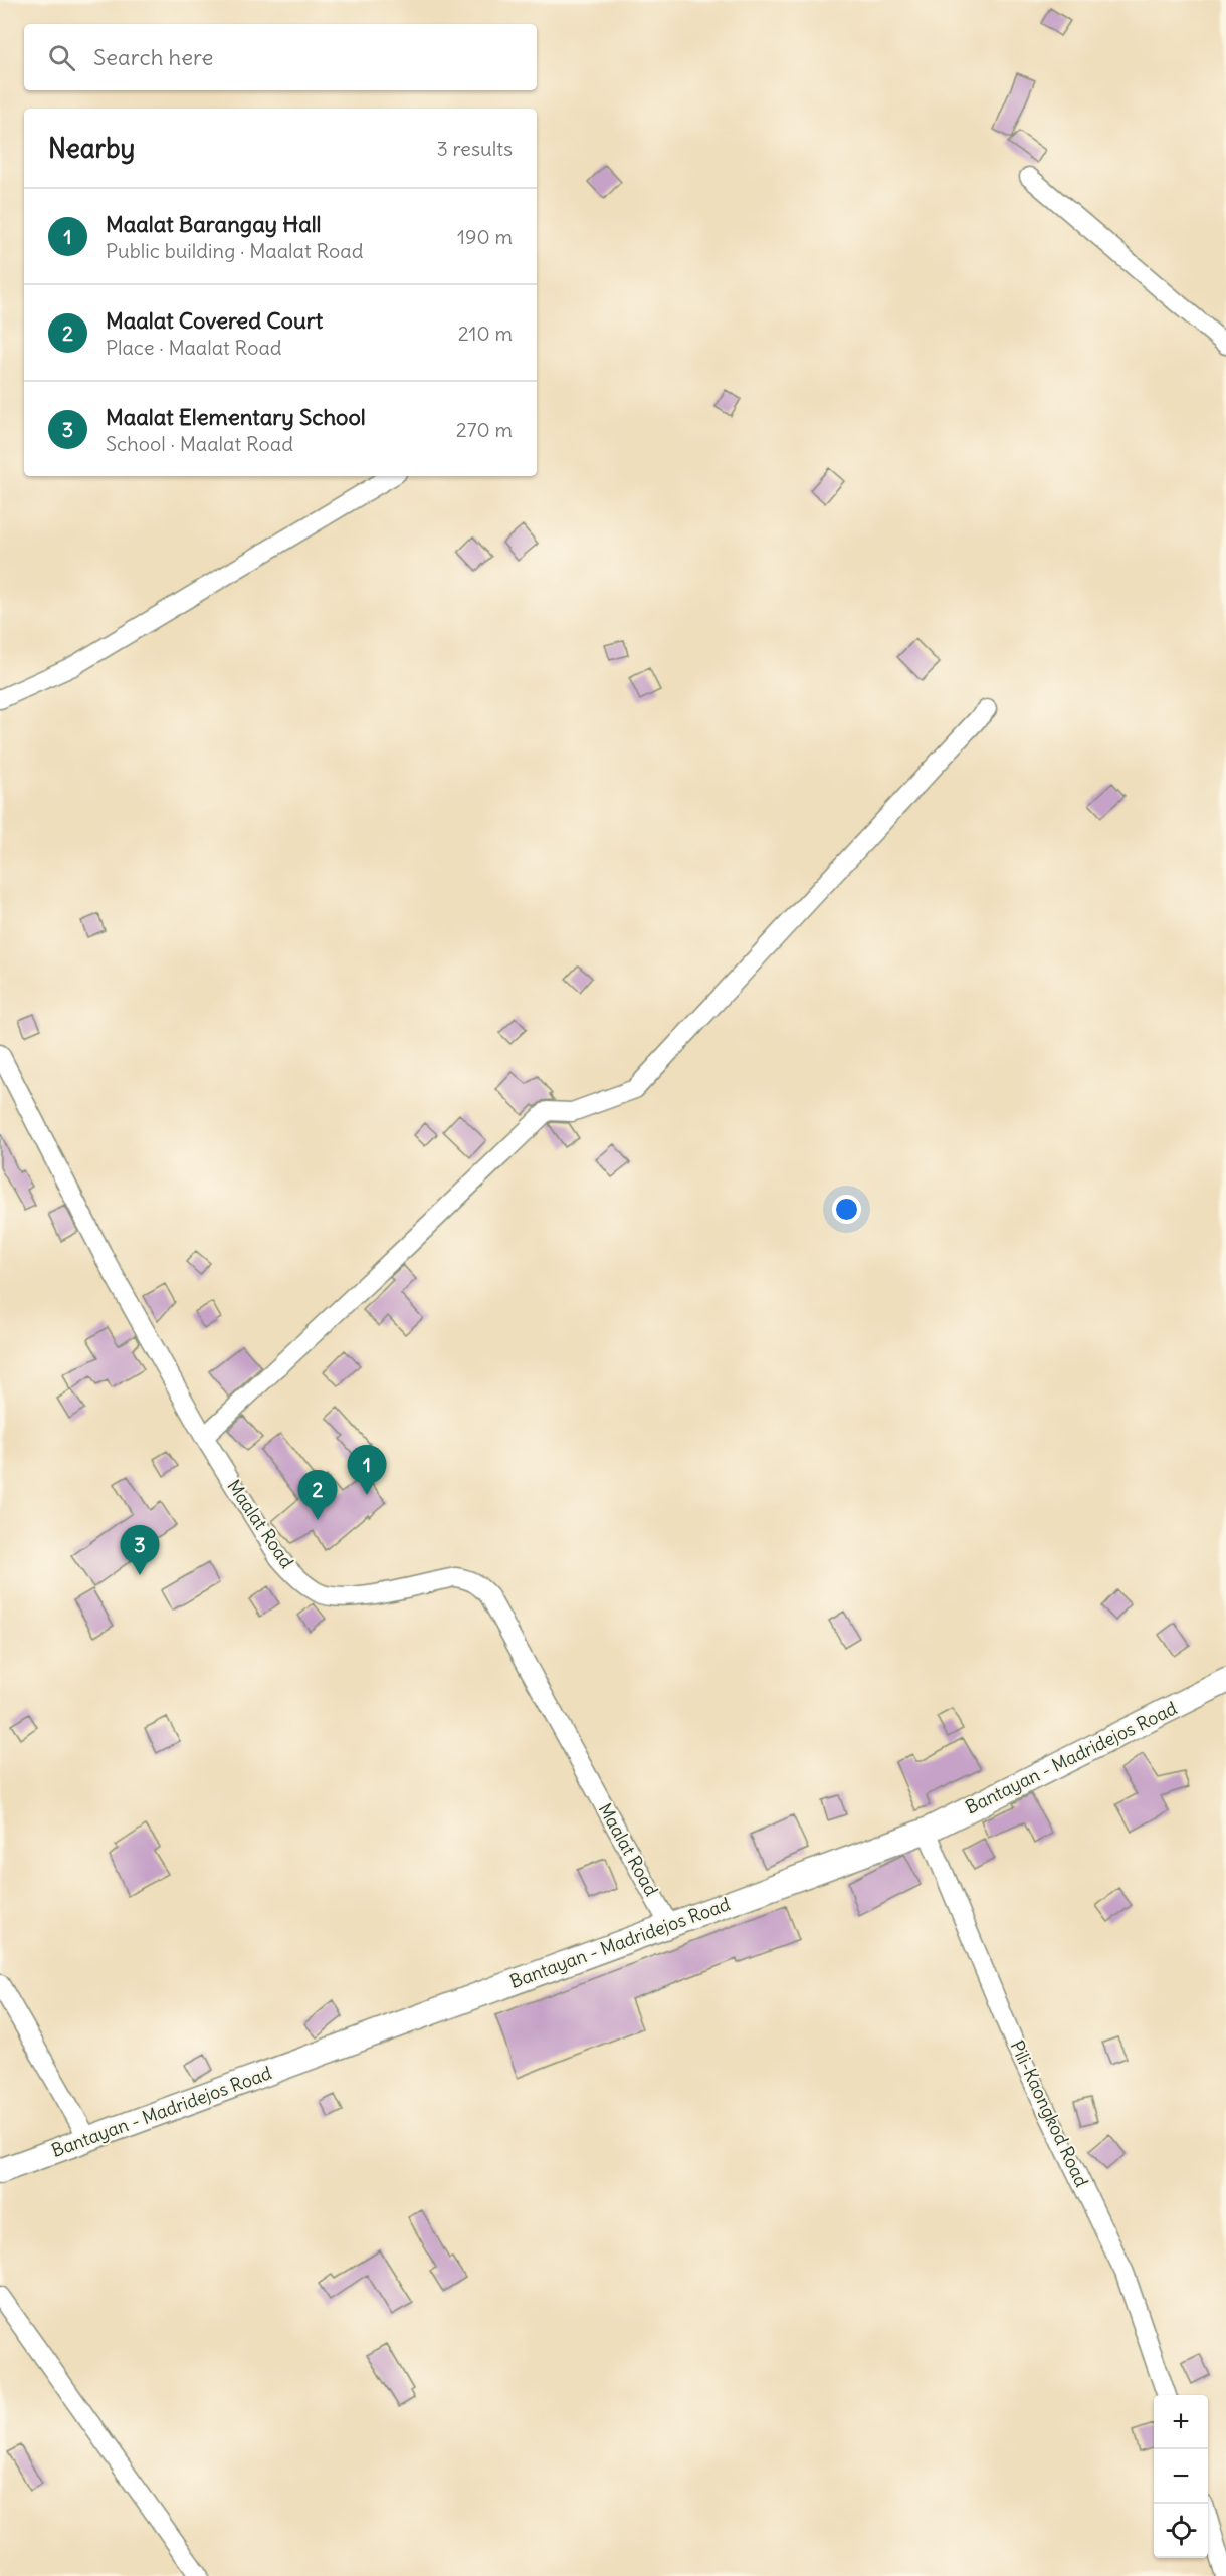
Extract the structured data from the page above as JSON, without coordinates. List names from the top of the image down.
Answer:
{
  "streets": {
    "main road": ["Bantayan - Madridejos Road"],
    "street": ["Maalat Road", "Pili-Kaongkod Road"]
  },
  "crossings": [
    ["Maalat Road", "Bantayan - Madridejos Road"],
    ["Bantayan - Madridejos Road", "Pili-Kaongkod Road"]
  ],
  "page": {
    "search": "Search here",
    "heading": ["Nearby", "3 results"],
    "list": [
      {
        "mark": "1",
        "name": "Maalat Barangay Hall",
        "note": "Public building · Maalat Road",
        "value": "190 m"
      },
      {
        "mark": "2",
        "name": "Maalat Covered Court",
        "note": "Place · Maalat Road",
        "value": "210 m"
      },
      {
        "mark": "3",
        "name": "Maalat Elementary School",
        "note": "School · Maalat Road",
        "value": "270 m"
      }
    ],
    "pins": ["1", "2", "3"],
    "map_buttons": ["+", "−"]
  }
}
